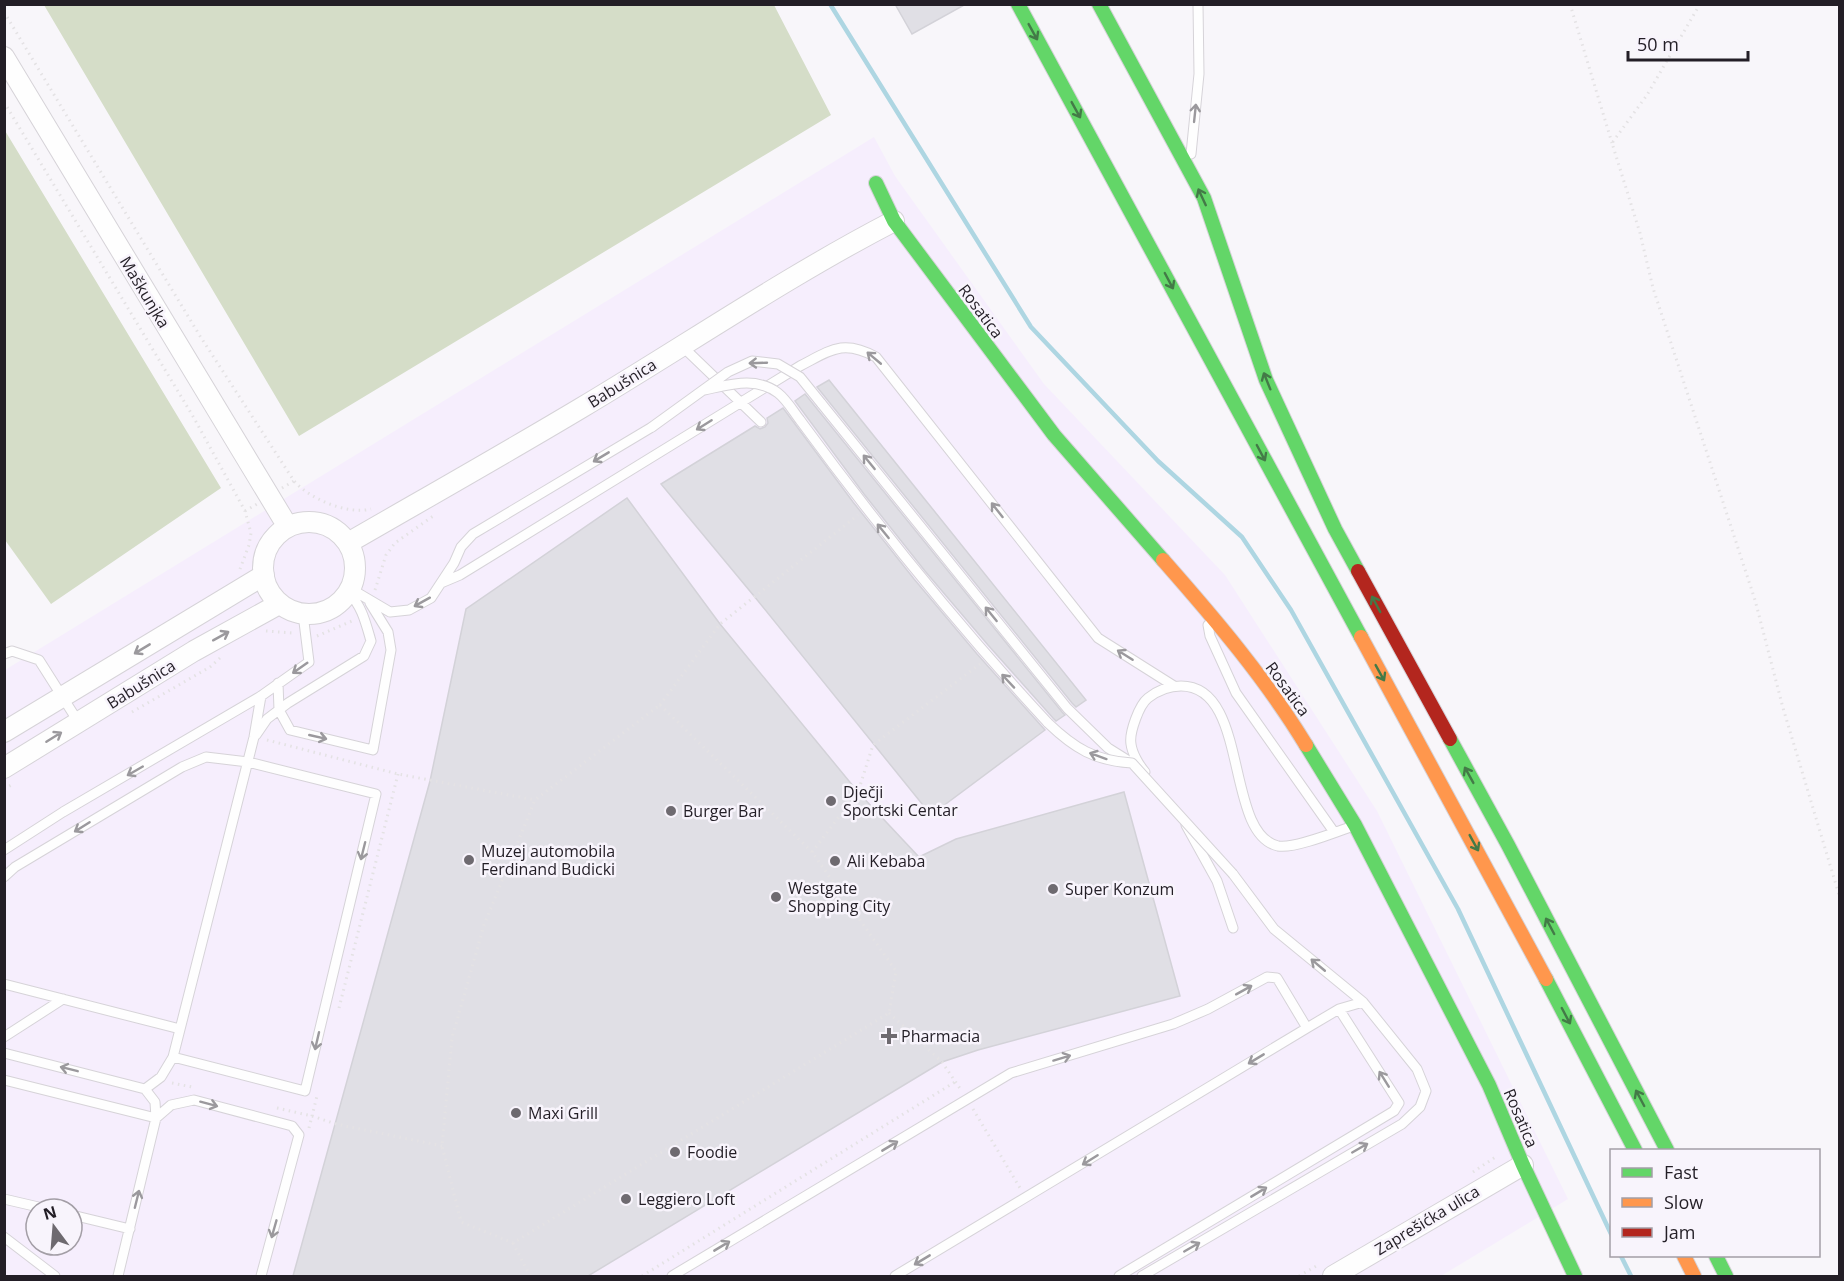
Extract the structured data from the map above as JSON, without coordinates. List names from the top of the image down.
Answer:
{
  "streets": {
    "main road": ["Rosatica"],
    "street": ["Maškunjka", "Babušnica", "Zaprešićka ulica"]
  },
  "crossings": [
    ["Maškunjka", "Babušnica"],
    ["Rosatica", "Babušnica"],
    ["Rosatica", "Zaprešićka ulica"]
  ],
  "places": {
    "other": [
      "Dječji Sportski Centar",
      "Burger Bar",
      "Muzej automobila Ferdinand Budicki",
      "Ali Kebaba",
      "Super Konzum",
      "Westgate Shopping City",
      "Maxi Grill",
      "Foodie",
      "Leggiero Loft"
    ],
    "health": ["Pharmacia"]
  },
  "legend": ["Fast", "Slow", "Jam"],
  "scale_bar": "50 m",
  "north": "top"
}
